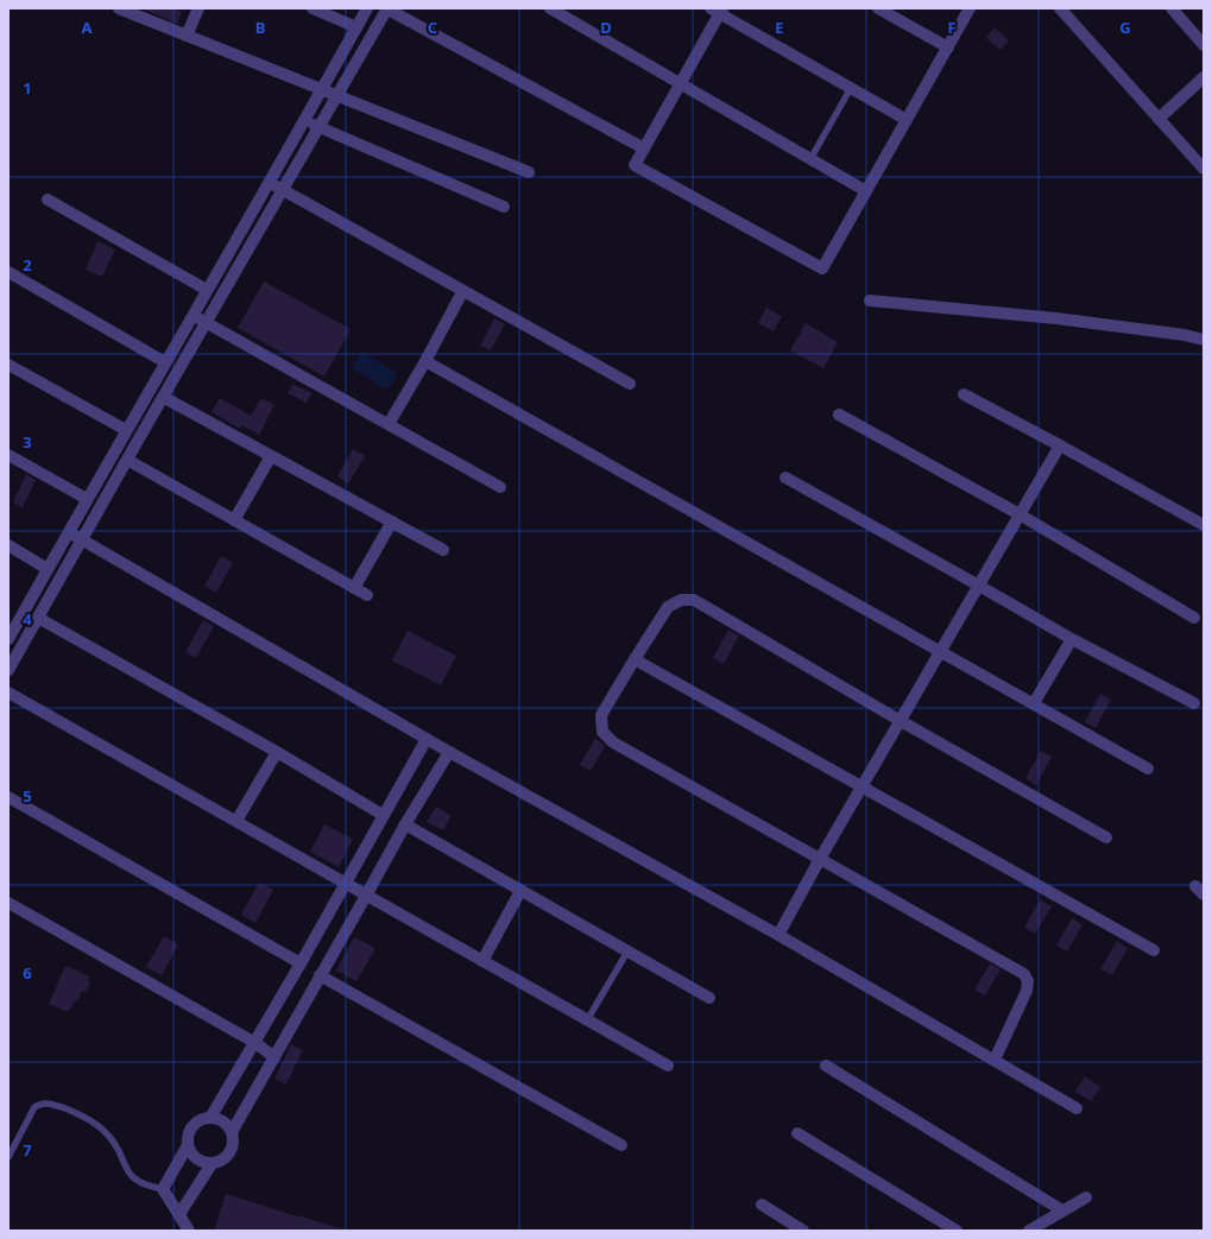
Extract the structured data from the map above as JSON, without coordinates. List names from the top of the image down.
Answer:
{
  "grid": {
    "columns": [
      "A",
      "B",
      "C",
      "D",
      "E",
      "F",
      "G"
    ],
    "rows": [
      "1",
      "2",
      "3",
      "4",
      "5",
      "6",
      "7"
    ]
  }
}
